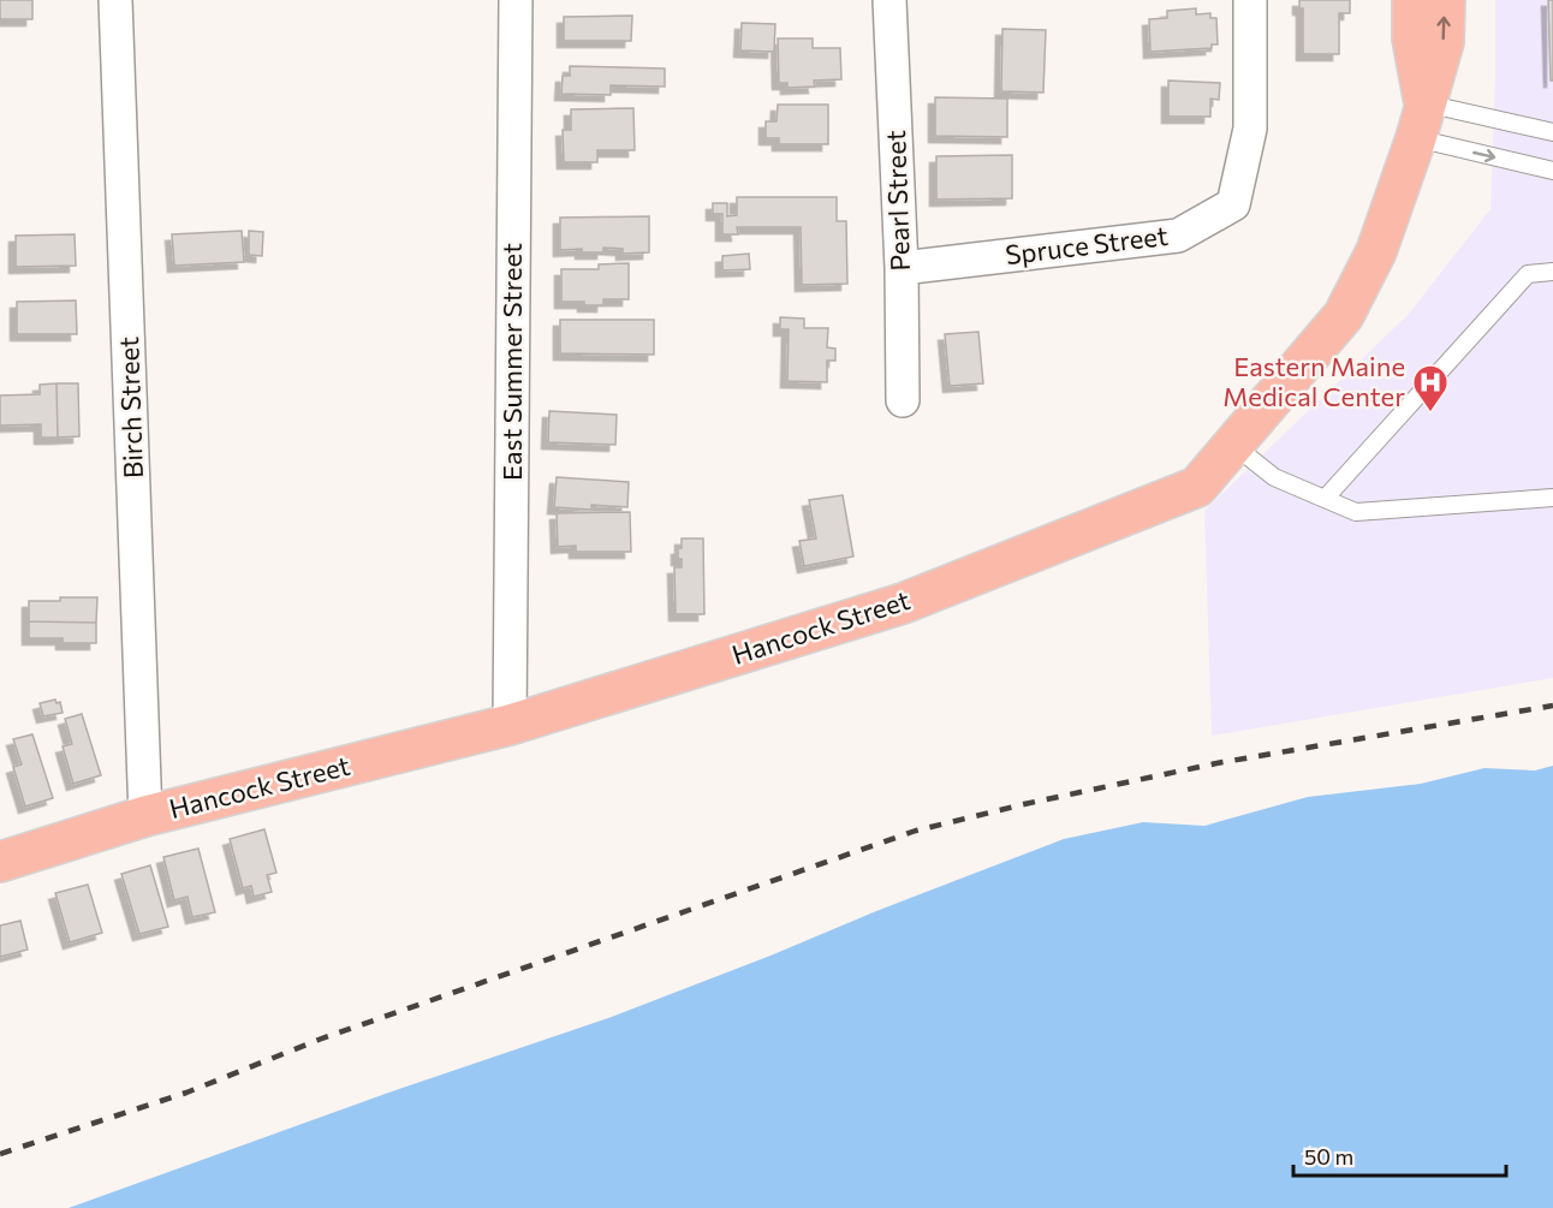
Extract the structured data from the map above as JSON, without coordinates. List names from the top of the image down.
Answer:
{
  "streets": {
    "main road": ["Hancock Street"],
    "street": [
      "Pearl Street",
      "Spruce Street",
      "East Summer Street",
      "Birch Street"
    ]
  },
  "crossings": [
    ["Pearl Street", "Spruce Street"],
    ["East Summer Street", "Hancock Street"],
    ["Birch Street", "Hancock Street"]
  ],
  "places": {
    "hospital": ["Eastern Maine Medical Center"]
  },
  "scale_bar": "50 m"
}
